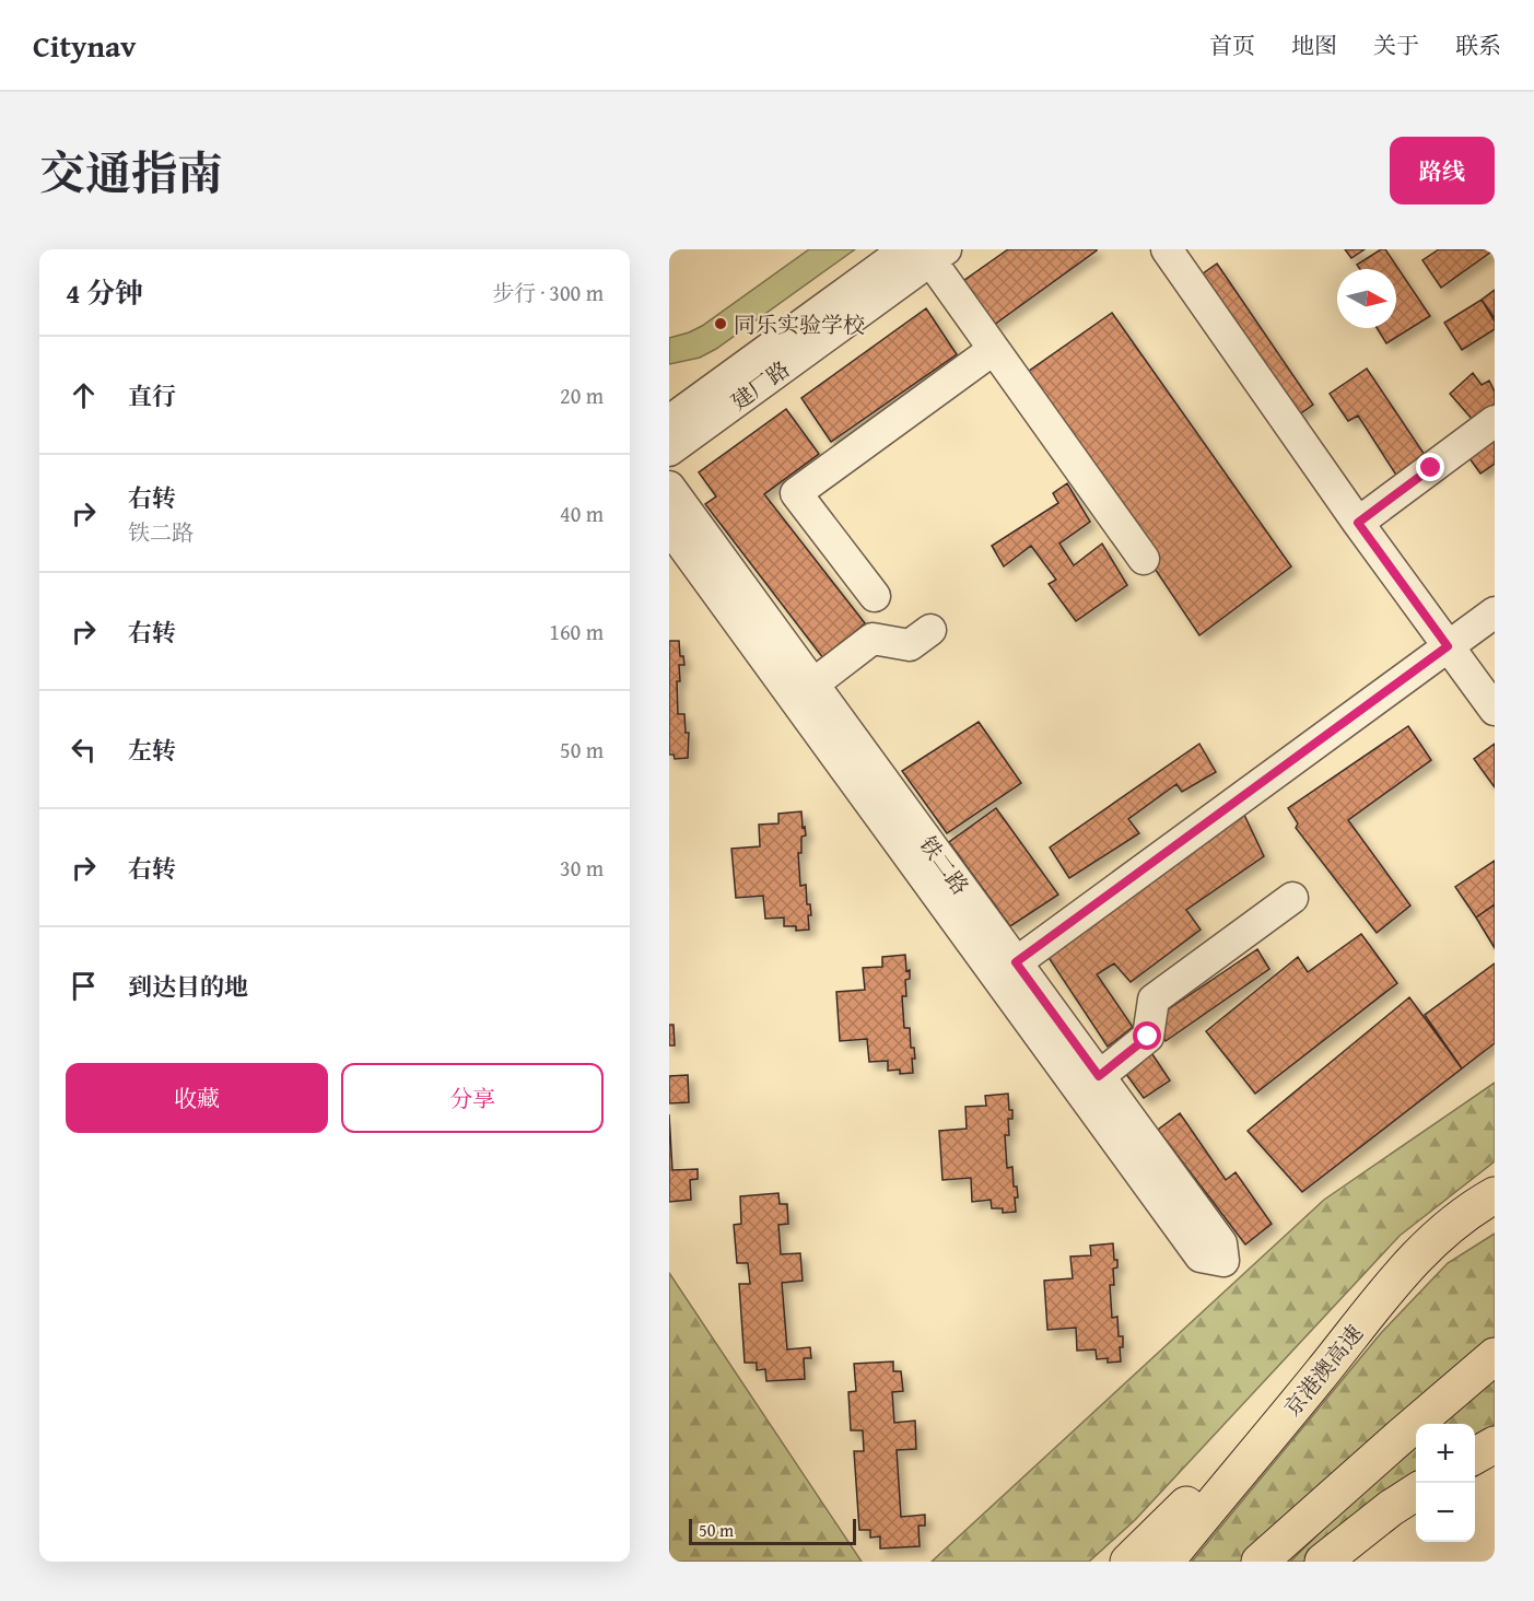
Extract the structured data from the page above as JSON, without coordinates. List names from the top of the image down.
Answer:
{
  "streets": {
    "highway": ["京港澳高速"],
    "street": ["建厂路", "铁二路"]
  },
  "places": ["同乐实验学校"],
  "scale_bar": "50 m",
  "north": "right",
  "page": {
    "header": "Citynav",
    "nav": [
      "首页",
      "地图",
      "关于",
      "联系"
    ],
    "title": "交通指南",
    "buttons": [
      "路线",
      ["收藏", "分享"]
    ],
    "heading": ["4 分钟", "步行 · 300 m"],
    "list": [
      ["直行", "20 m"],
      ["右转", "铁二路", "40 m"],
      ["右转", "160 m"],
      ["左转", "50 m"],
      ["右转", "30 m"],
      "到达目的地"
    ],
    "map_buttons": ["+", "−"],
    "scale": "50 m"
  }
}
